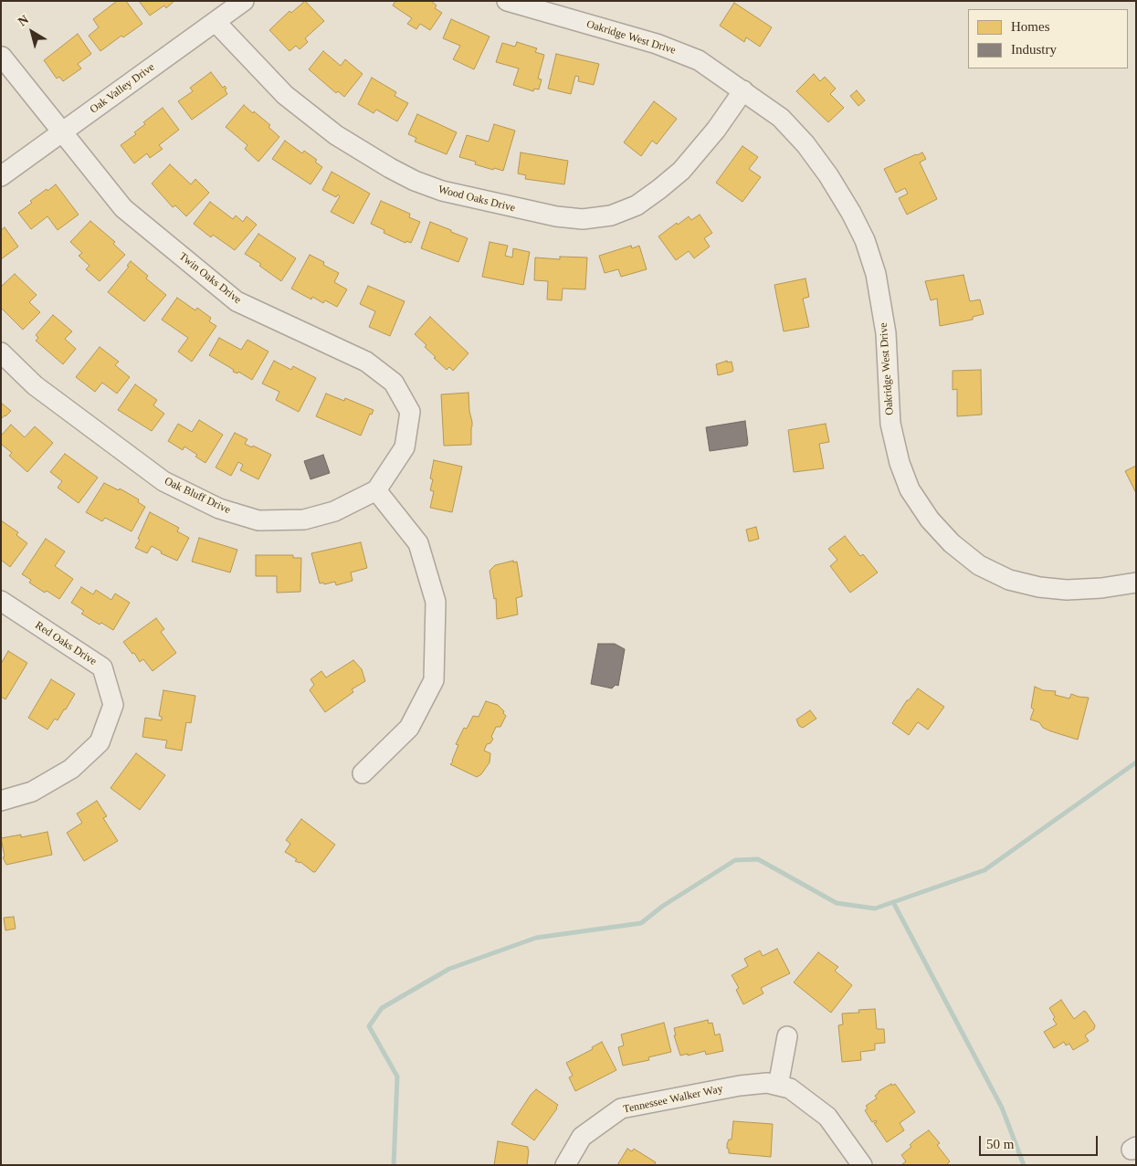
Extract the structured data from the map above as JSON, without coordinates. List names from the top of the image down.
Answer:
{
  "streets": {
    "street": [
      "Oakridge West Drive",
      "Oak Valley Drive",
      "Wood Oaks Drive",
      "Twin Oaks Drive",
      "Oak Bluff Drive",
      "Red Oaks Drive",
      "Tennessee Walker Way"
    ]
  },
  "crossings": [
    ["Oakridge West Drive", "Wood Oaks Drive"],
    ["Oak Valley Drive", "Wood Oaks Drive"],
    ["Oak Valley Drive", "Twin Oaks Drive"],
    ["Twin Oaks Drive", "Oak Bluff Drive"]
  ],
  "legend": ["Homes", "Industry"],
  "scale_bar": "50 m",
  "north": "top left"
}
